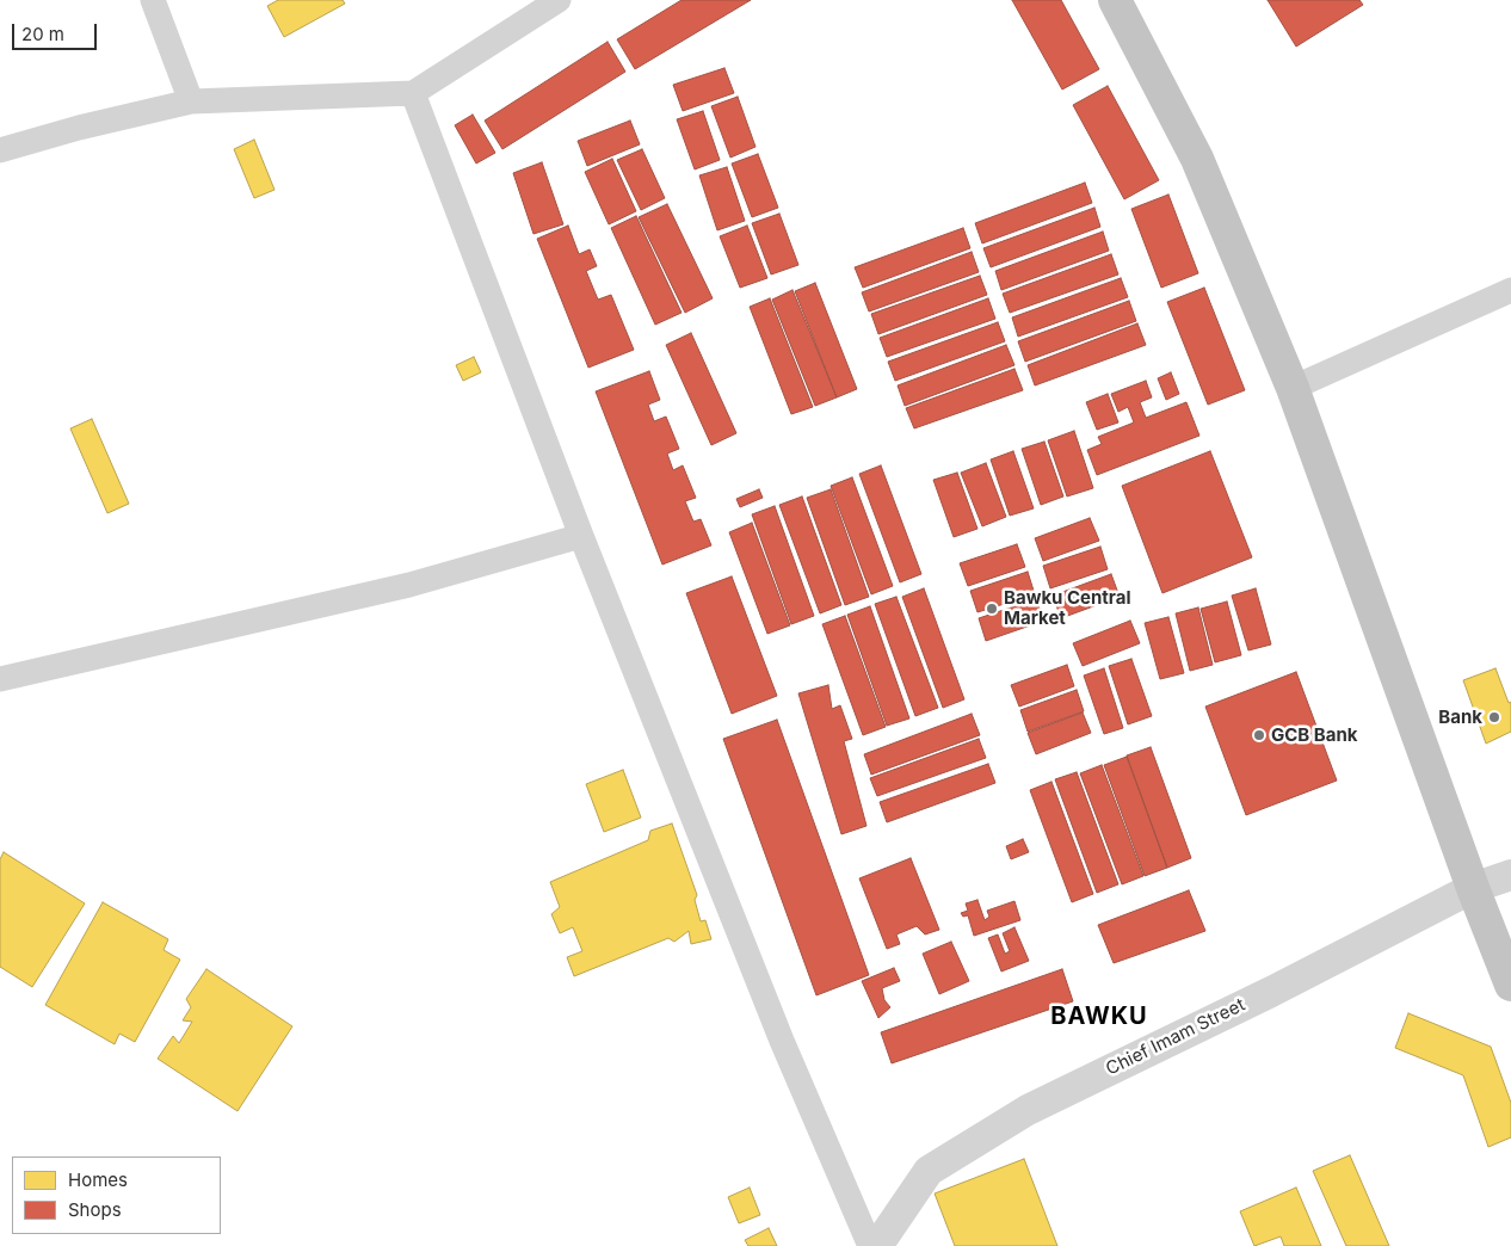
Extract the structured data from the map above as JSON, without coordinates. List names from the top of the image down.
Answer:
{
  "streets": {
    "street": ["Chief Imam Street"]
  },
  "districts": ["BAWKU"],
  "places": ["Bawku Central Market", "Bank", "GCB Bank"],
  "legend": ["Homes", "Shops"],
  "scale_bar": "20 m"
}
